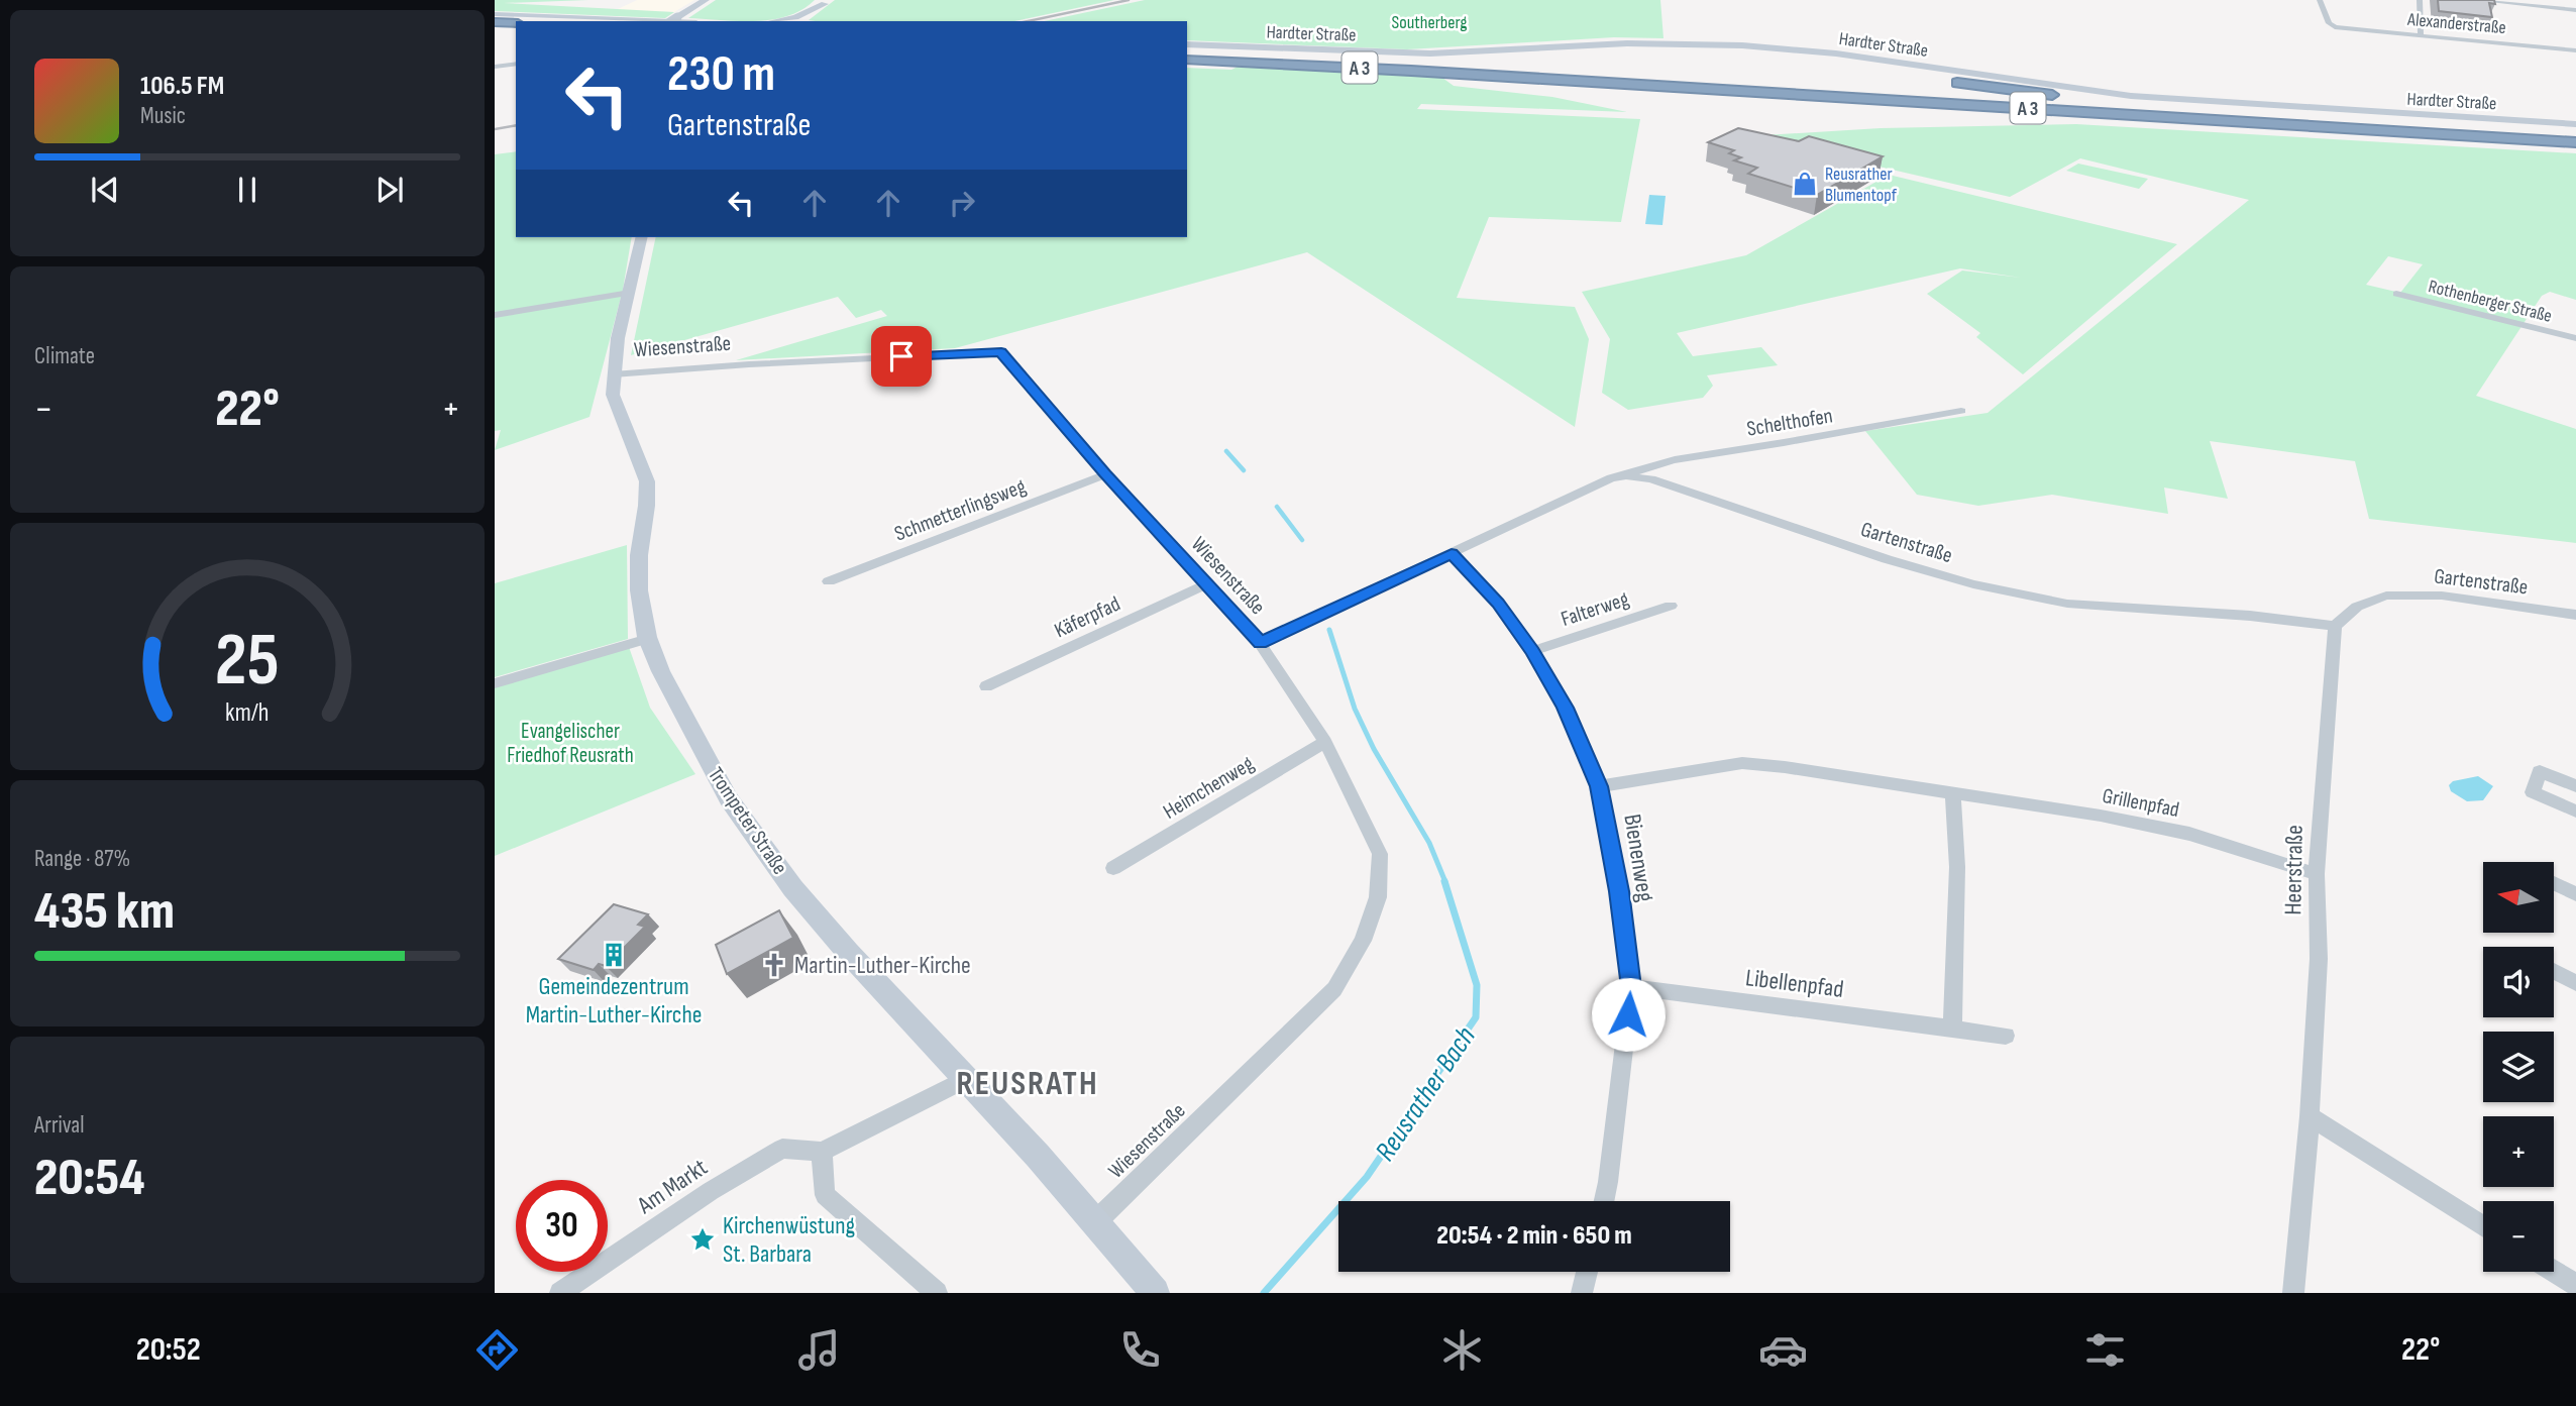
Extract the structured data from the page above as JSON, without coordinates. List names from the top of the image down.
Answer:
{
  "streets": {
    "highway": ["A 3"],
    "main road": ["Hardter Straße", "Trompeter Straße"],
    "street": [
      "Alexanderstraße",
      "Rothenberger Straße",
      "Wiesenstraße",
      "Schelthofen",
      "Schmetterlingsweg",
      "Gartenstraße",
      "Falterweg",
      "Käferpfad",
      "Heimchenweg",
      "Grillenpfad",
      "Bienenweg",
      "Heerstraße",
      "Libellenpfad",
      "Am Markt"
    ]
  },
  "crossings": [
    ["Wiesenstraße", "Schmetterlingsweg"],
    ["Wiesenstraße", "Käferpfad"],
    ["Wiesenstraße", "Heimchenweg"],
    ["Wiesenstraße", "Trompeter Straße"],
    ["Schelthofen", "Gartenstraße"],
    ["Gartenstraße", "Heerstraße"],
    ["Falterweg", "Bienenweg"],
    ["Grillenpfad", "Bienenweg"],
    ["Grillenpfad", "Heerstraße"],
    ["Bienenweg", "Libellenpfad"]
  ],
  "districts": ["REUSRATH"],
  "water": ["Reusrather Bach"],
  "parks": ["Southerberg", "Evangelischer Friedhof Reusrath"],
  "places": {
    "shop": ["Reusrather Blumentopf"],
    "building": ["Gemeindezentrum Martin-Luther-Kirche"],
    "church": ["Martin-Luther-Kirche"],
    "place": ["Kirchenwüstung St. Barbara"]
  },
  "north": "left",
  "page": {
    "turn": ["230 m", "Gartenstraße"],
    "song": ["106.5 FM", "Music"],
    "tile": [
      "Climate",
      ["Range · 87%", "435 km"],
      ["Arrival", "20:54"]
    ],
    "heat": ["−", "22°", "+"],
    "map_buttons": ["+", "−"],
    "limit": "30",
    "trip": "20:54 · 2 min · 650 m",
    "tabs": ["20:52", "22°"],
    "gauge": ["25", "km/h"]
  }
}
